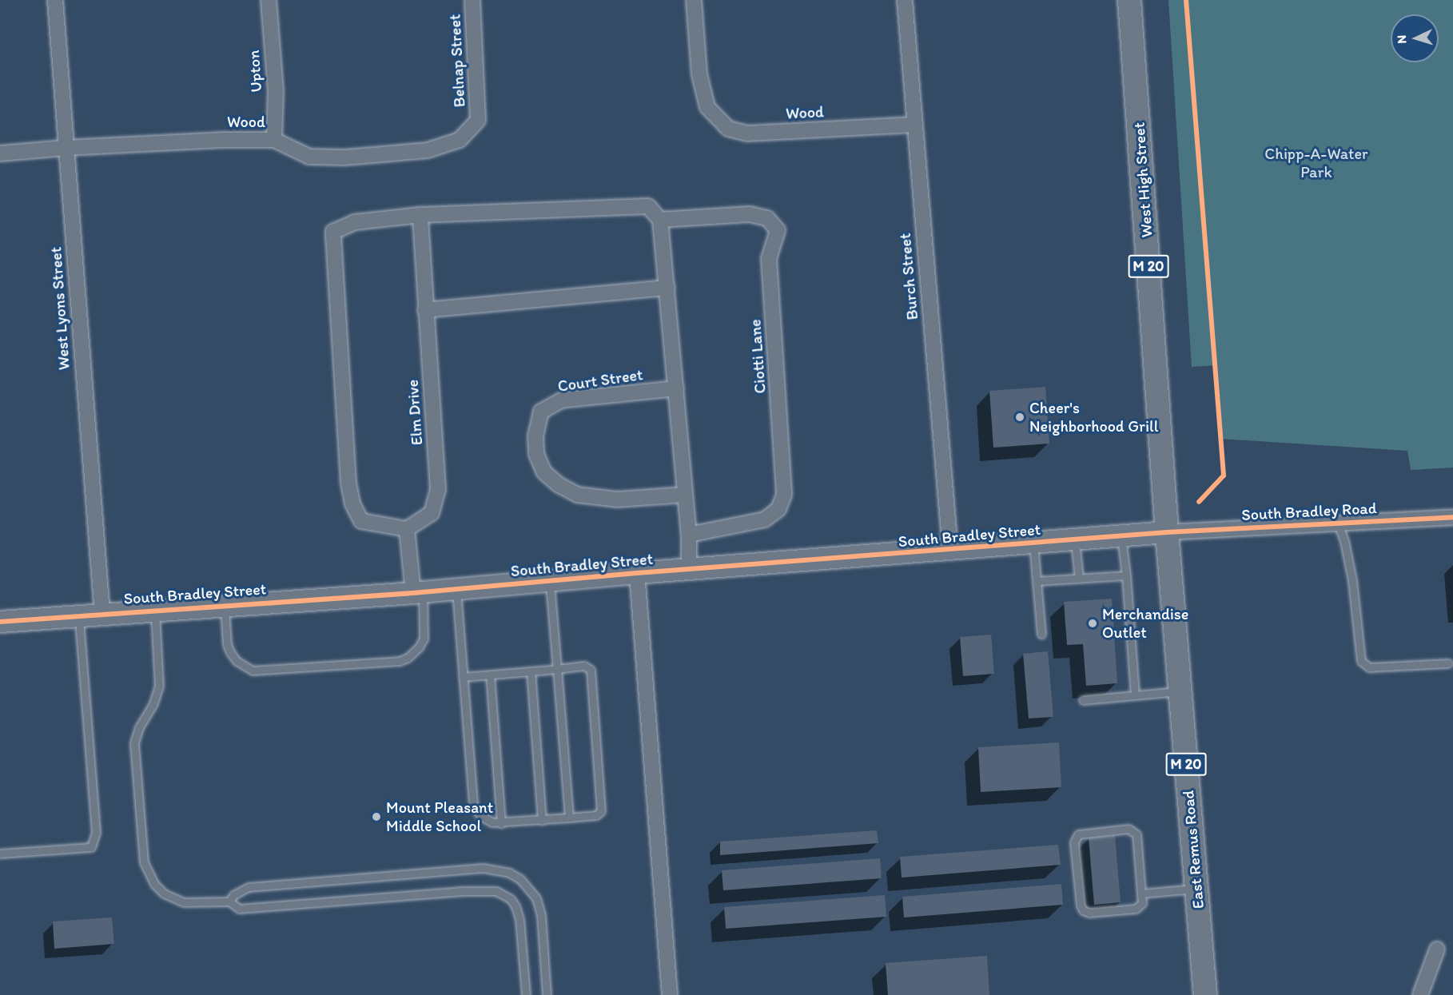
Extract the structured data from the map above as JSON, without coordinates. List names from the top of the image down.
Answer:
{
  "streets": {
    "main road": ["West High Street", "M 20", "East Remus Road"],
    "street": [
      "Belnap Street",
      "Upton",
      "Wood",
      "Burch Street",
      "West Lyons Street",
      "Ciotti Lane",
      "Court Street",
      "Elm Drive",
      "South Bradley Road",
      "South Bradley Street"
    ]
  },
  "crossings": [
    ["Belnap Street", "Wood"],
    ["Upton", "Wood"],
    ["Wood", "Burch Street"],
    ["Wood", "West Lyons Street"],
    ["West High Street", "South Bradley Road"],
    ["West High Street", "South Bradley Street"],
    ["West High Street", "East Remus Road"],
    ["Burch Street", "South Bradley Street"],
    ["West Lyons Street", "South Bradley Street"],
    ["South Bradley Road", "South Bradley Street"],
    ["South Bradley Road", "East Remus Road"],
    ["South Bradley Street", "East Remus Road"]
  ],
  "parks": ["Chipp-A-Water Park"],
  "places": ["Cheer's Neighborhood Grill", "Merchandise Outlet", "Mount Pleasant Middle School"],
  "north": "left"
}
